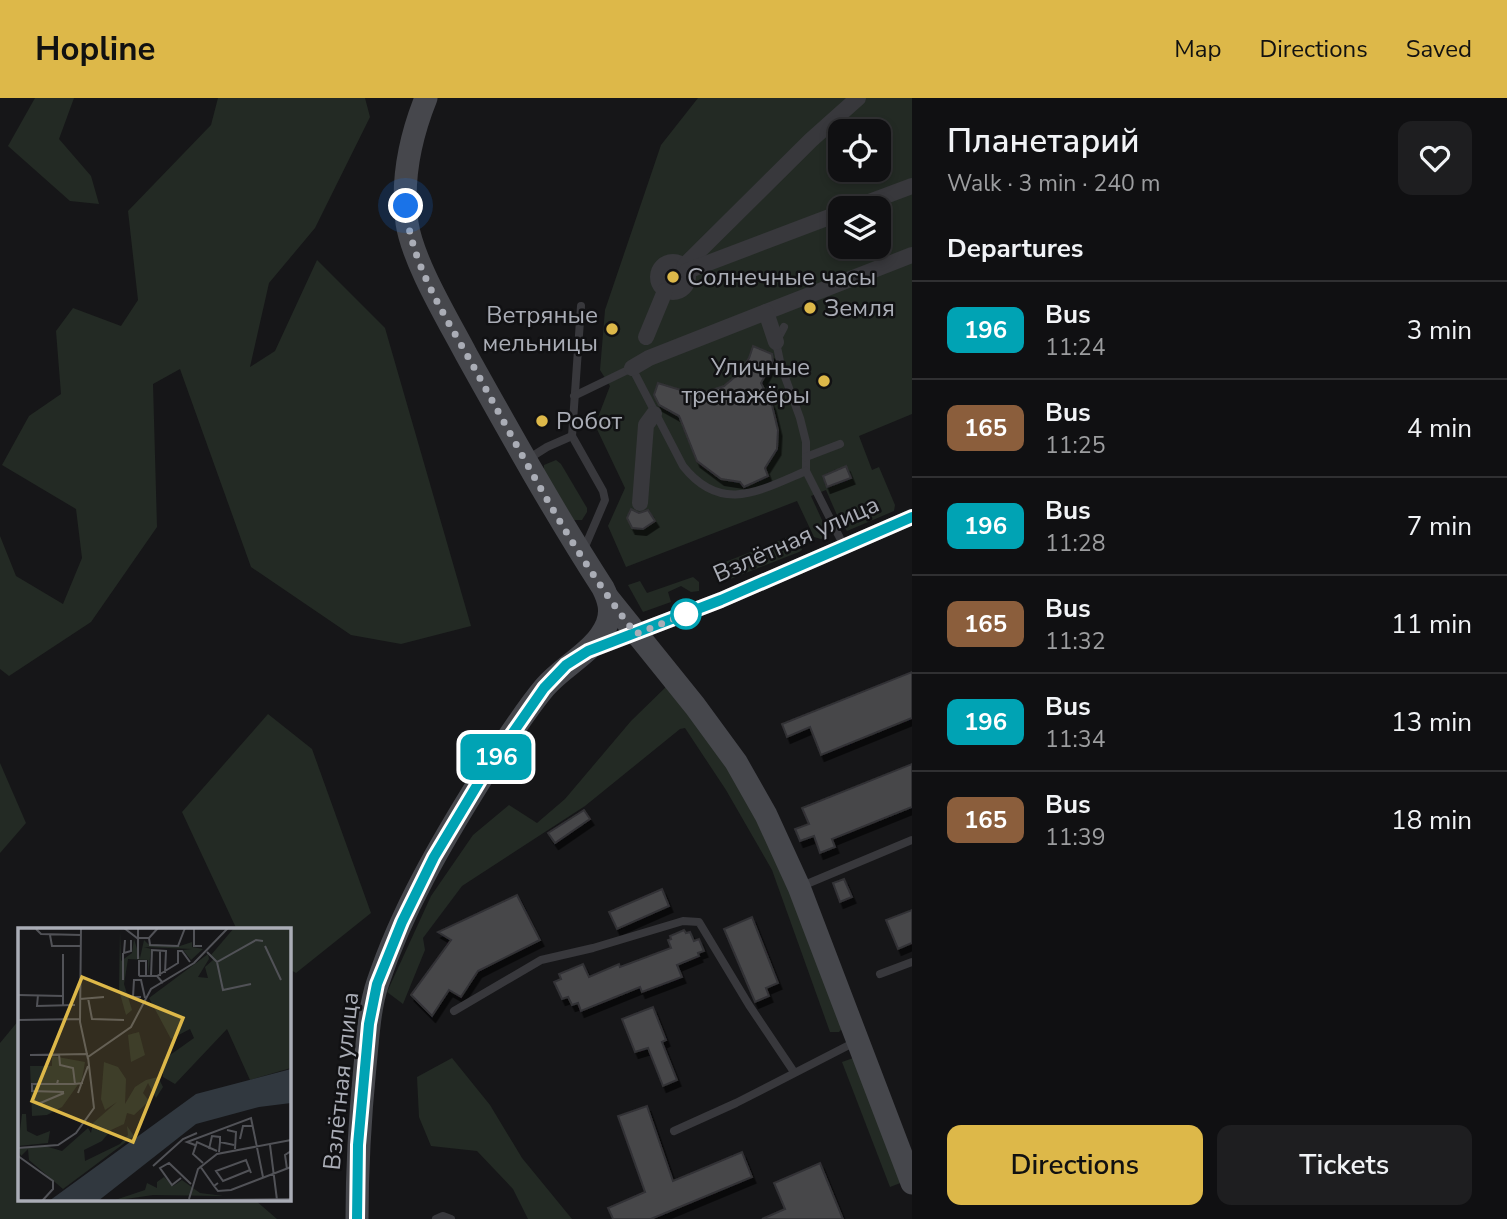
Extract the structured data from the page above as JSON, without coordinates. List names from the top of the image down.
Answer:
{
  "streets": {
    "main road": ["Взлётная улица"]
  },
  "places": [
    "Солнечные часы",
    "Земля",
    "Ветряные мельницы",
    "Уличные тренажёры",
    "Робот"
  ],
  "lines": ["bus line 196"],
  "page": {
    "header": "Hopline",
    "nav": ["Map", "Directions", "Saved"],
    "on_map": "196",
    "heading": [
      ["Планетарий", "Walk · 3 min · 240 m"],
      "Departures"
    ],
    "list": [
      {
        "mark": "196",
        "name": "Bus",
        "note": "11:24",
        "value": "3 min"
      },
      {
        "mark": "165",
        "name": "Bus",
        "note": "11:25",
        "value": "4 min"
      },
      {
        "mark": "196",
        "name": "Bus",
        "note": "11:28",
        "value": "7 min"
      },
      {
        "mark": "165",
        "name": "Bus",
        "note": "11:32",
        "value": "11 min"
      },
      {
        "mark": "196",
        "name": "Bus",
        "note": "11:34",
        "value": "13 min"
      },
      {
        "mark": "165",
        "name": "Bus",
        "note": "11:39",
        "value": "18 min"
      }
    ],
    "buttons": ["Directions", "Tickets"]
  }
}
